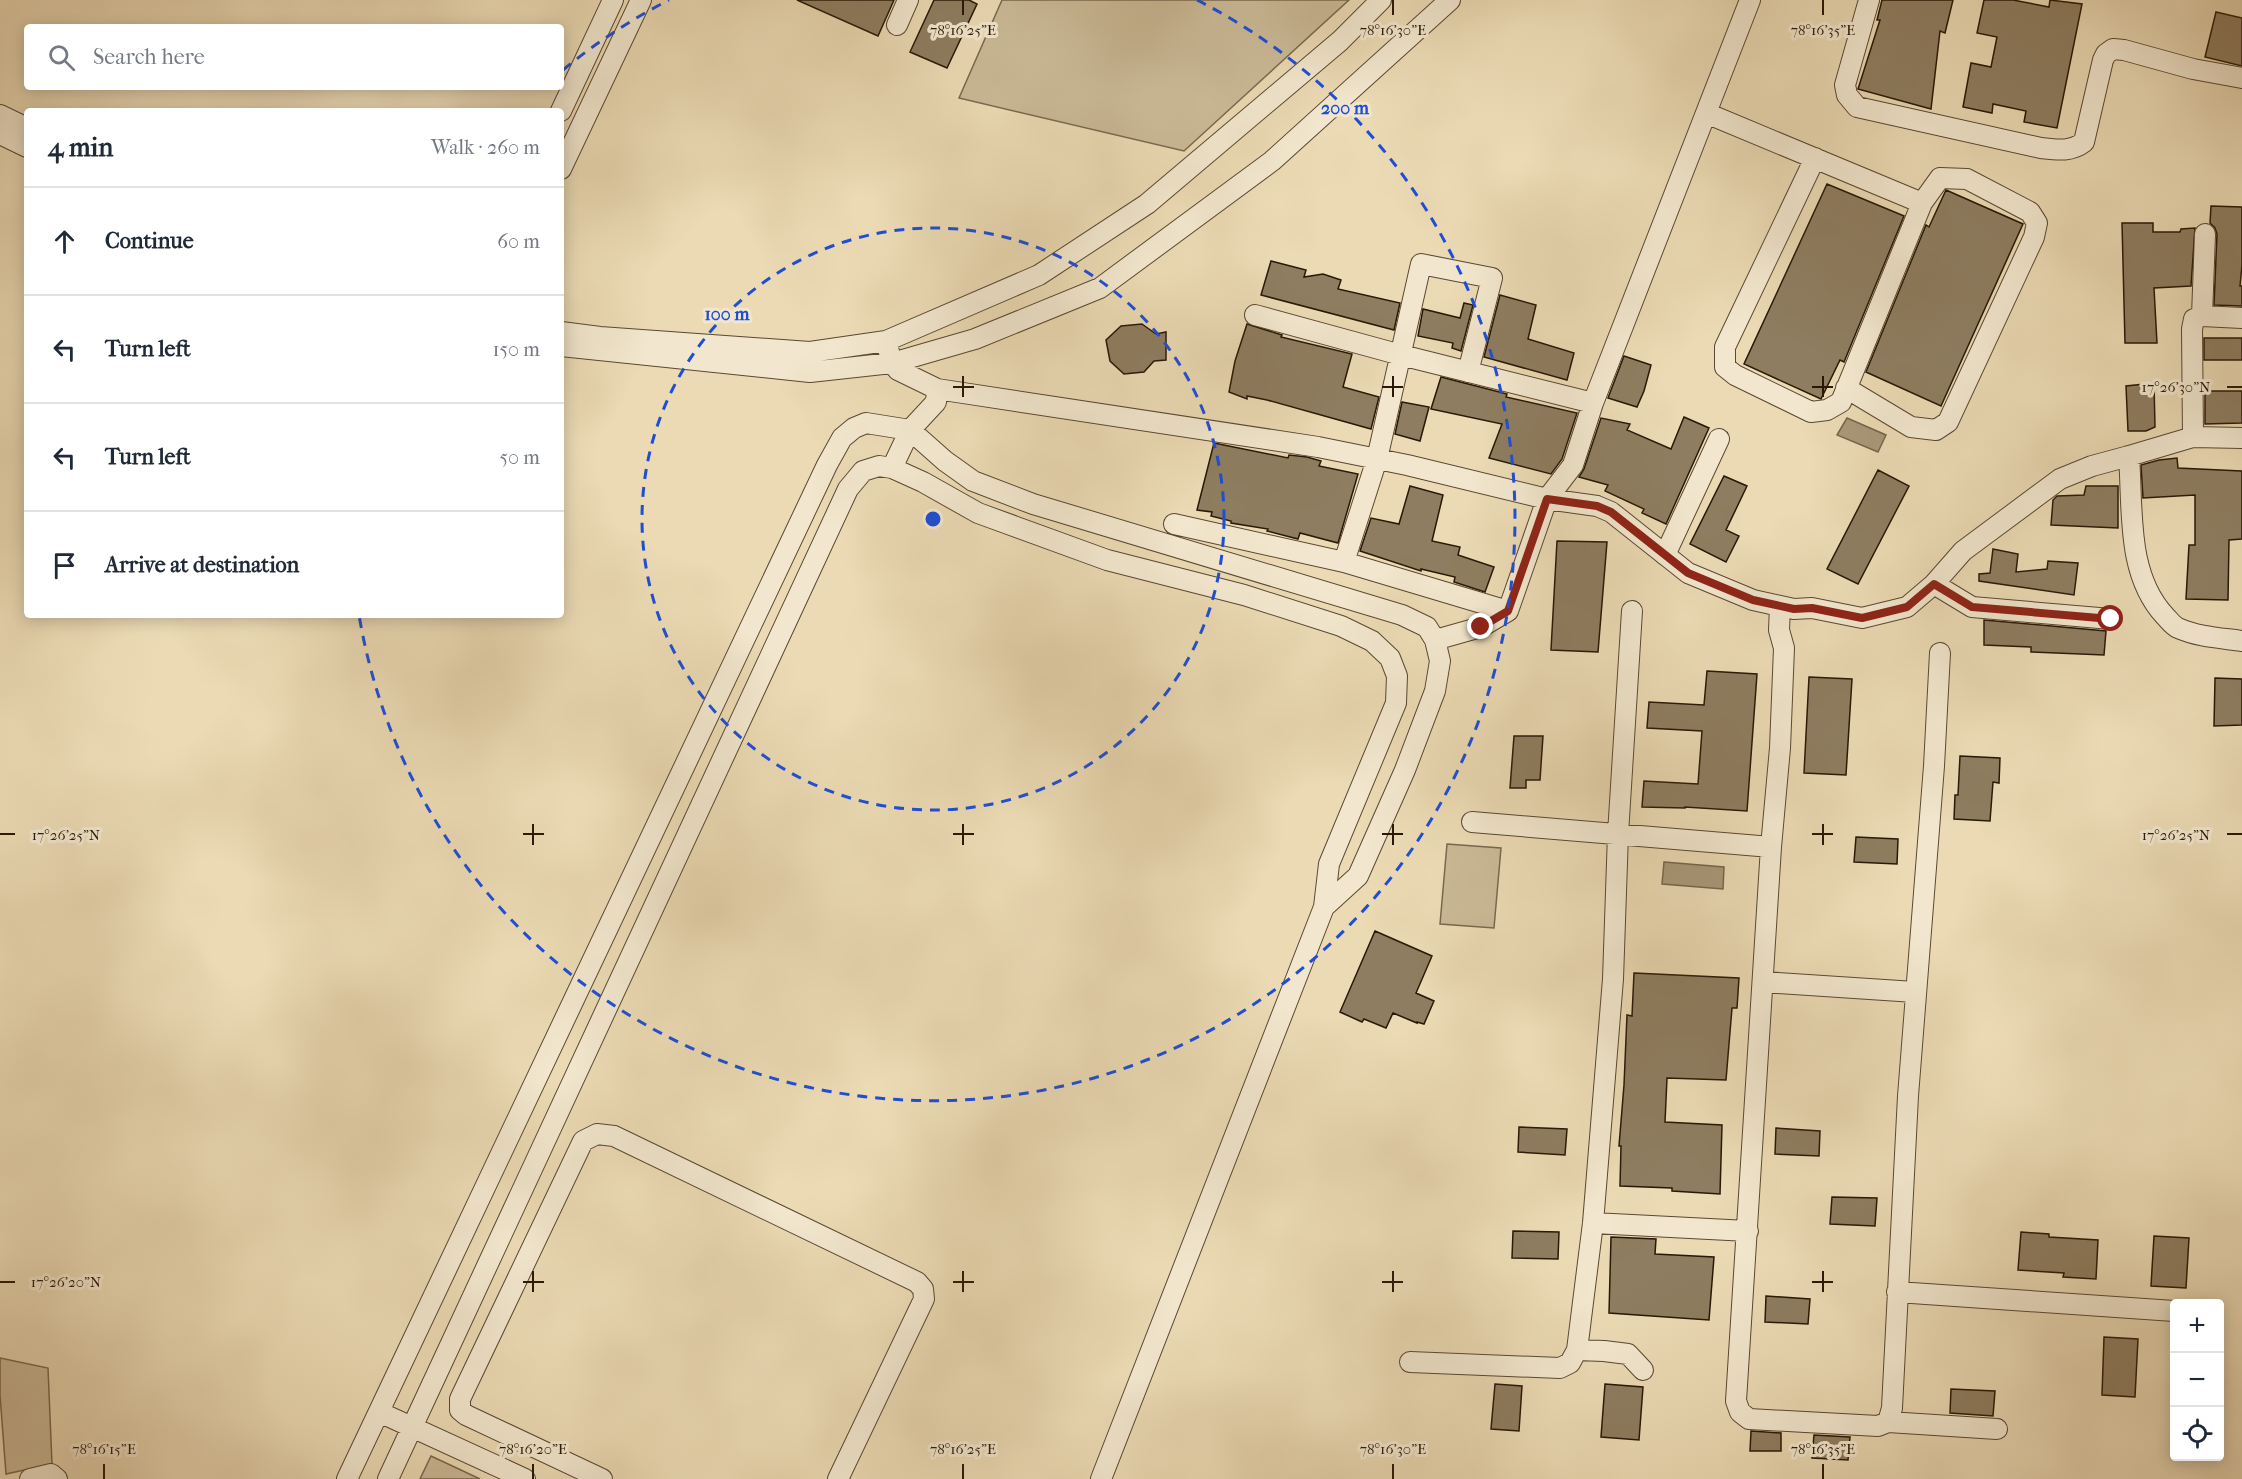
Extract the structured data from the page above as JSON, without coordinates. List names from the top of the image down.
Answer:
{
  "page": {
    "search": "Search here",
    "heading": ["4 min", "Walk · 260 m"],
    "list": [
      ["Continue", "60 m"],
      ["Turn left", "150 m"],
      ["Turn left", "50 m"],
      "Arrive at destination"
    ],
    "map_buttons": ["+", "−"]
  },
  "coordinates": [
    "78°16'25\"E",
    "78°16'30\"E",
    "78°16'35\"E",
    "17°26'30\"N",
    "17°26'25\"N",
    "17°26'20\"N",
    "78°16'15\"E",
    "78°16'20\"E"
  ],
  "rings": ["200 m", "100 m"]
}
